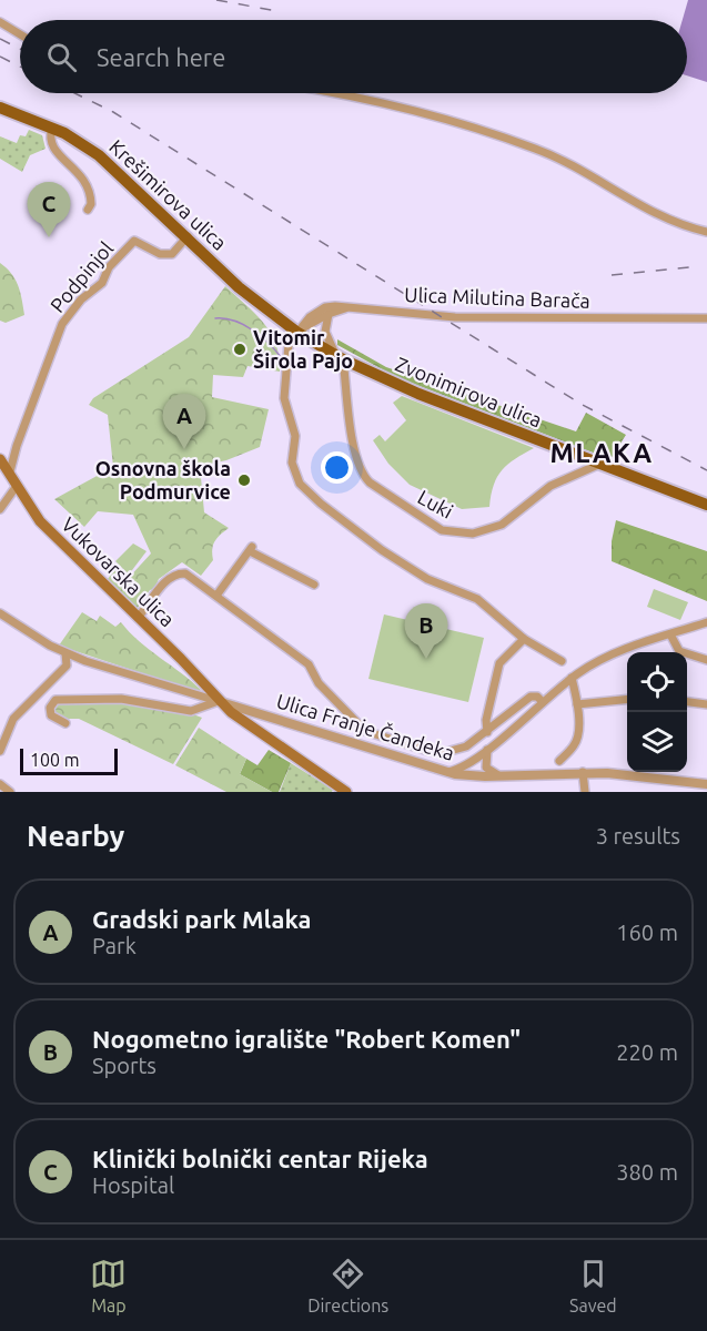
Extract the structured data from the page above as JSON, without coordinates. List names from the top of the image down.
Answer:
{
  "streets": {
    "main road": ["Krešimirova ulica", "Zvonimirova ulica", "Vukovarska ulica"],
    "street": [
      "Podpinjol",
      "Ulica Milutina Barača",
      "Luki",
      "Ulica Franje Čandeka"
    ]
  },
  "crossings": [
    ["Krešimirova ulica", "Podpinjol"],
    ["Krešimirova ulica", "Ulica Milutina Barača"],
    ["Krešimirova ulica", "Zvonimirova ulica"],
    ["Podpinjol", "Vukovarska ulica"],
    ["Ulica Milutina Barača", "Zvonimirova ulica"],
    ["Zvonimirova ulica", "Luki"],
    ["Vukovarska ulica", "Ulica Franje Čandeka"]
  ],
  "districts": ["MLAKA"],
  "places": ["Vitomir Širola Pajo", "Osnovna škola Podmurvice"],
  "scale_bar": "100 m",
  "page": {
    "search": "Search here",
    "pins": ["C", "A", "B"],
    "scale": "100 m",
    "heading": ["Nearby", "3 results"],
    "list": [
      {
        "mark": "A",
        "name": "Gradski park Mlaka",
        "note": "Park",
        "value": "160 m"
      },
      {
        "mark": "B",
        "name": "Nogometno igralište \"Robert Komen\"",
        "note": "Sports",
        "value": "220 m"
      },
      {
        "mark": "C",
        "name": "Klinički bolnički centar Rijeka",
        "note": "Hospital",
        "value": "380 m"
      }
    ],
    "nav": ["Map", "Directions", "Saved"]
  }
}
